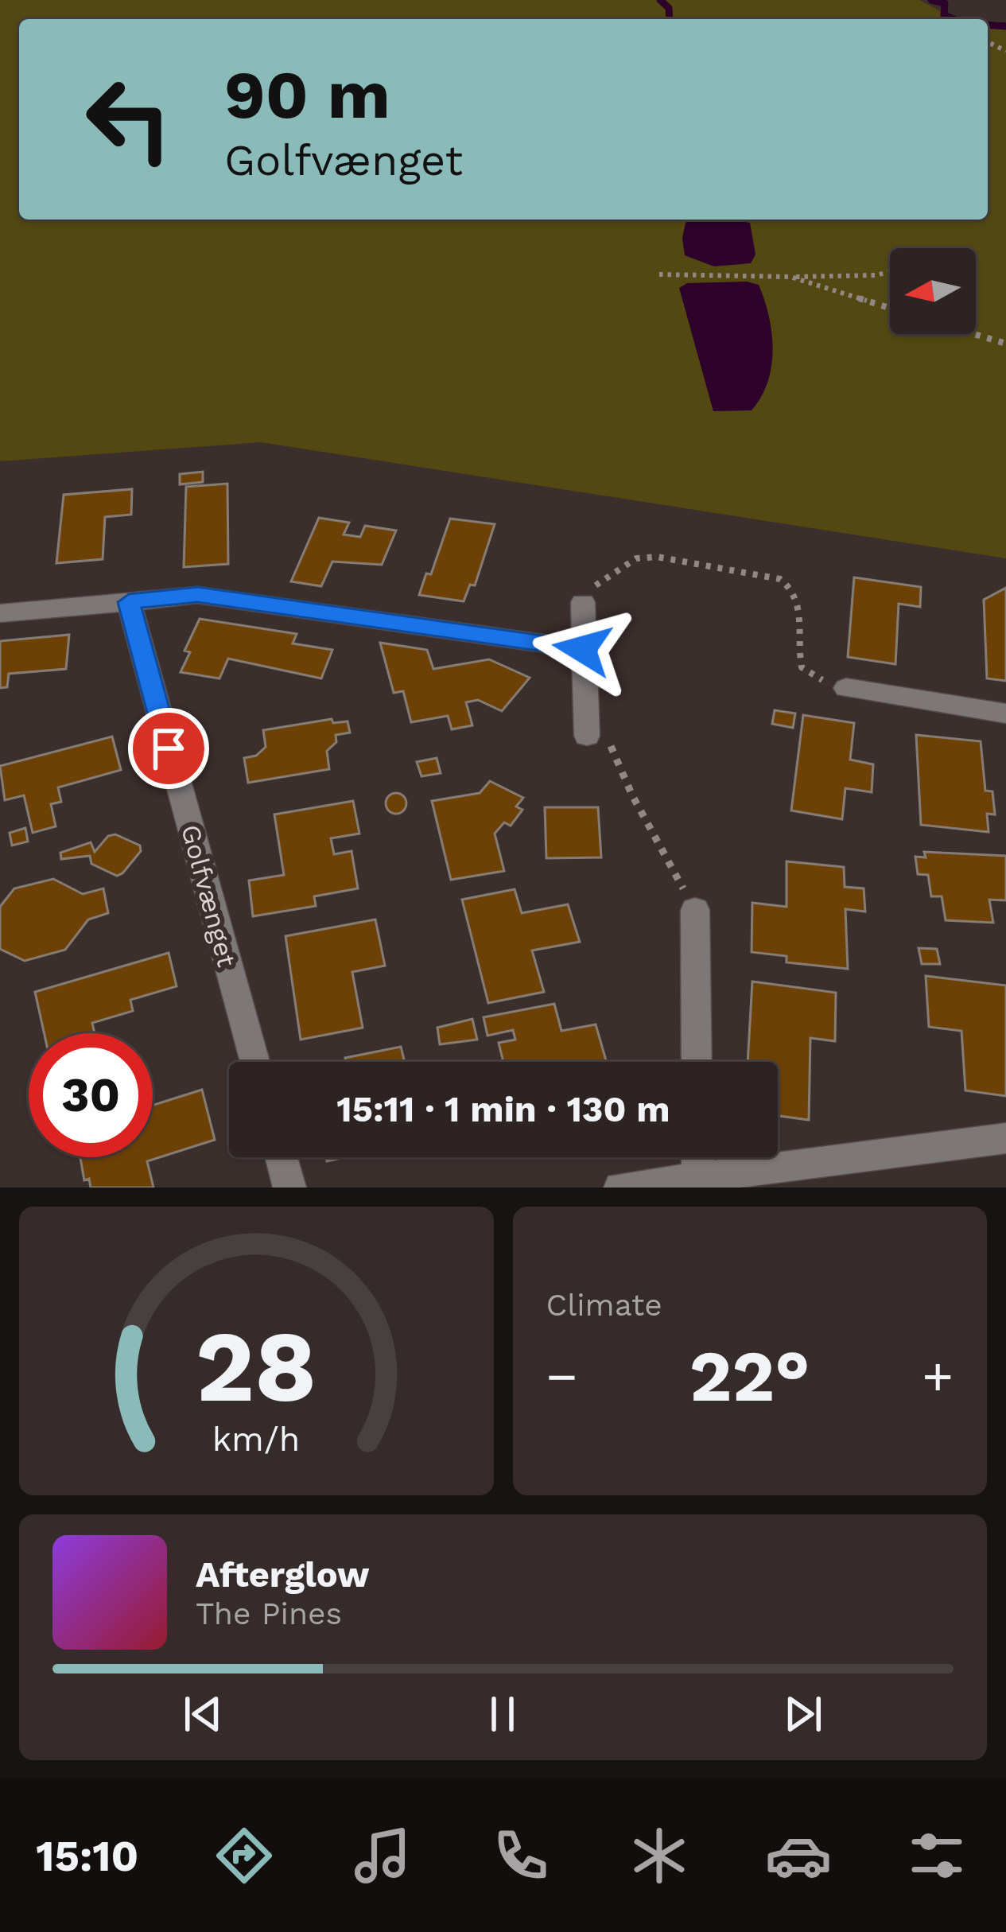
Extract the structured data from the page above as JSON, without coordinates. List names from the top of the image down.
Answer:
{
  "streets": {
    "street": ["Golfvænget"]
  },
  "north": "left",
  "page": {
    "turn": ["90 m", "Golfvænget"],
    "limit": "30",
    "trip": "15:11 · 1 min · 130 m",
    "tile": "Climate",
    "heat": ["−", "22°", "+"],
    "song": ["Afterglow", "The Pines"],
    "tabs": "15:10",
    "gauge": ["28", "km/h"]
  }
}
